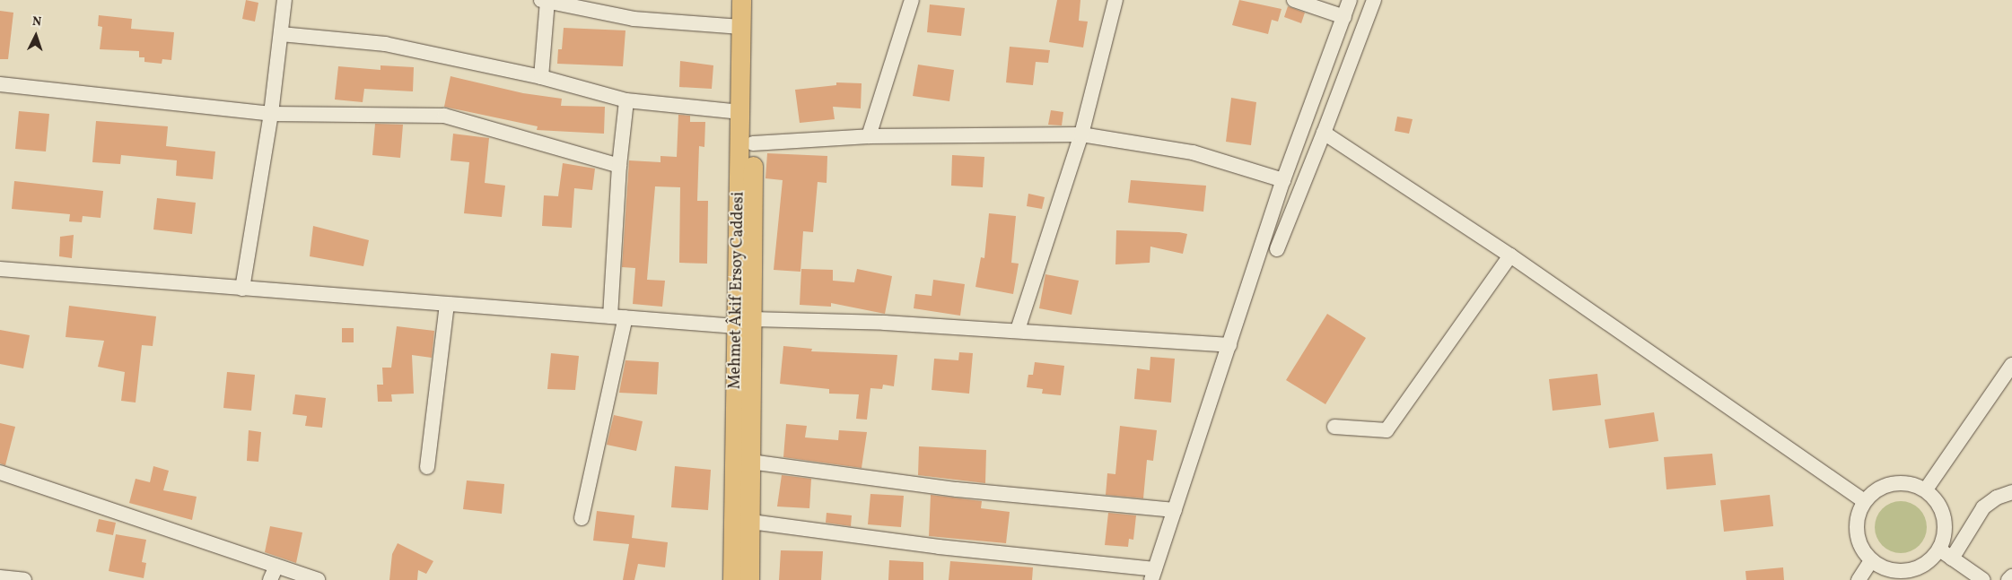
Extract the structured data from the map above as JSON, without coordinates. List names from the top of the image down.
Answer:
{
  "streets": {
    "main road": ["Mehmet Âkif Ersoy Caddesi"]
  },
  "north": "top"
}
